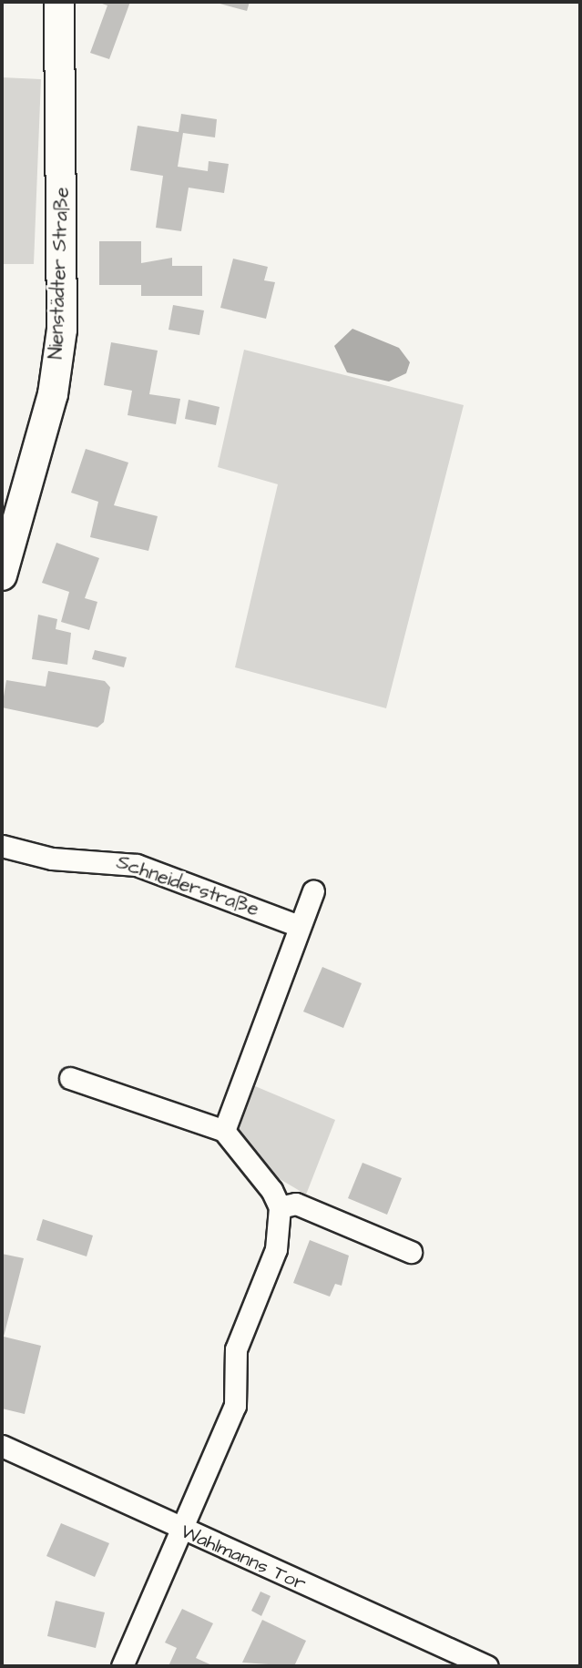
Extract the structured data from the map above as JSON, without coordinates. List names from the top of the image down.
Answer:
{
  "streets": {
    "street": ["Nienstädter Straße", "Schneiderstraße", "Wahlmanns Tor"]
  }
}
